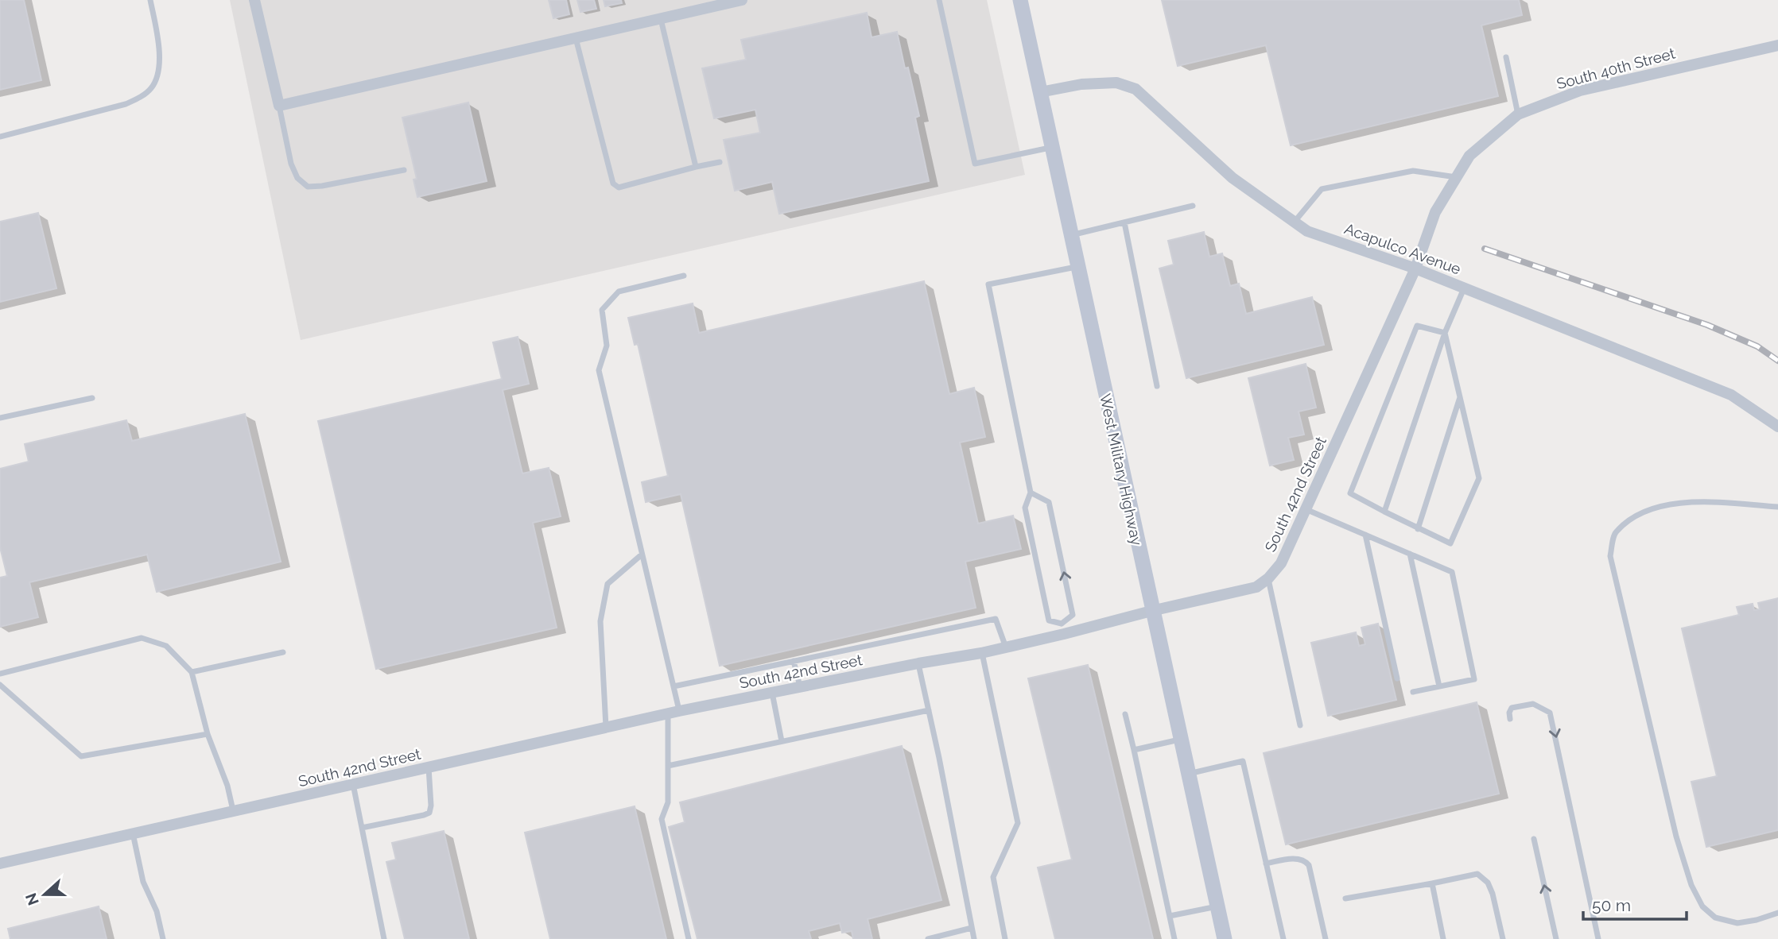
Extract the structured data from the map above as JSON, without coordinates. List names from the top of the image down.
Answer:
{
  "streets": {
    "main road": ["West Military Highway"],
    "street": ["South 40th Street", "Acapulco Avenue", "South 42nd Street"]
  },
  "crossings": [
    ["South 40th Street", "Acapulco Avenue"],
    ["South 40th Street", "South 42nd Street"],
    ["Acapulco Avenue", "West Military Highway"],
    ["Acapulco Avenue", "South 42nd Street"],
    ["West Military Highway", "South 42nd Street"]
  ],
  "scale_bar": "50 m",
  "north": "left"
}
